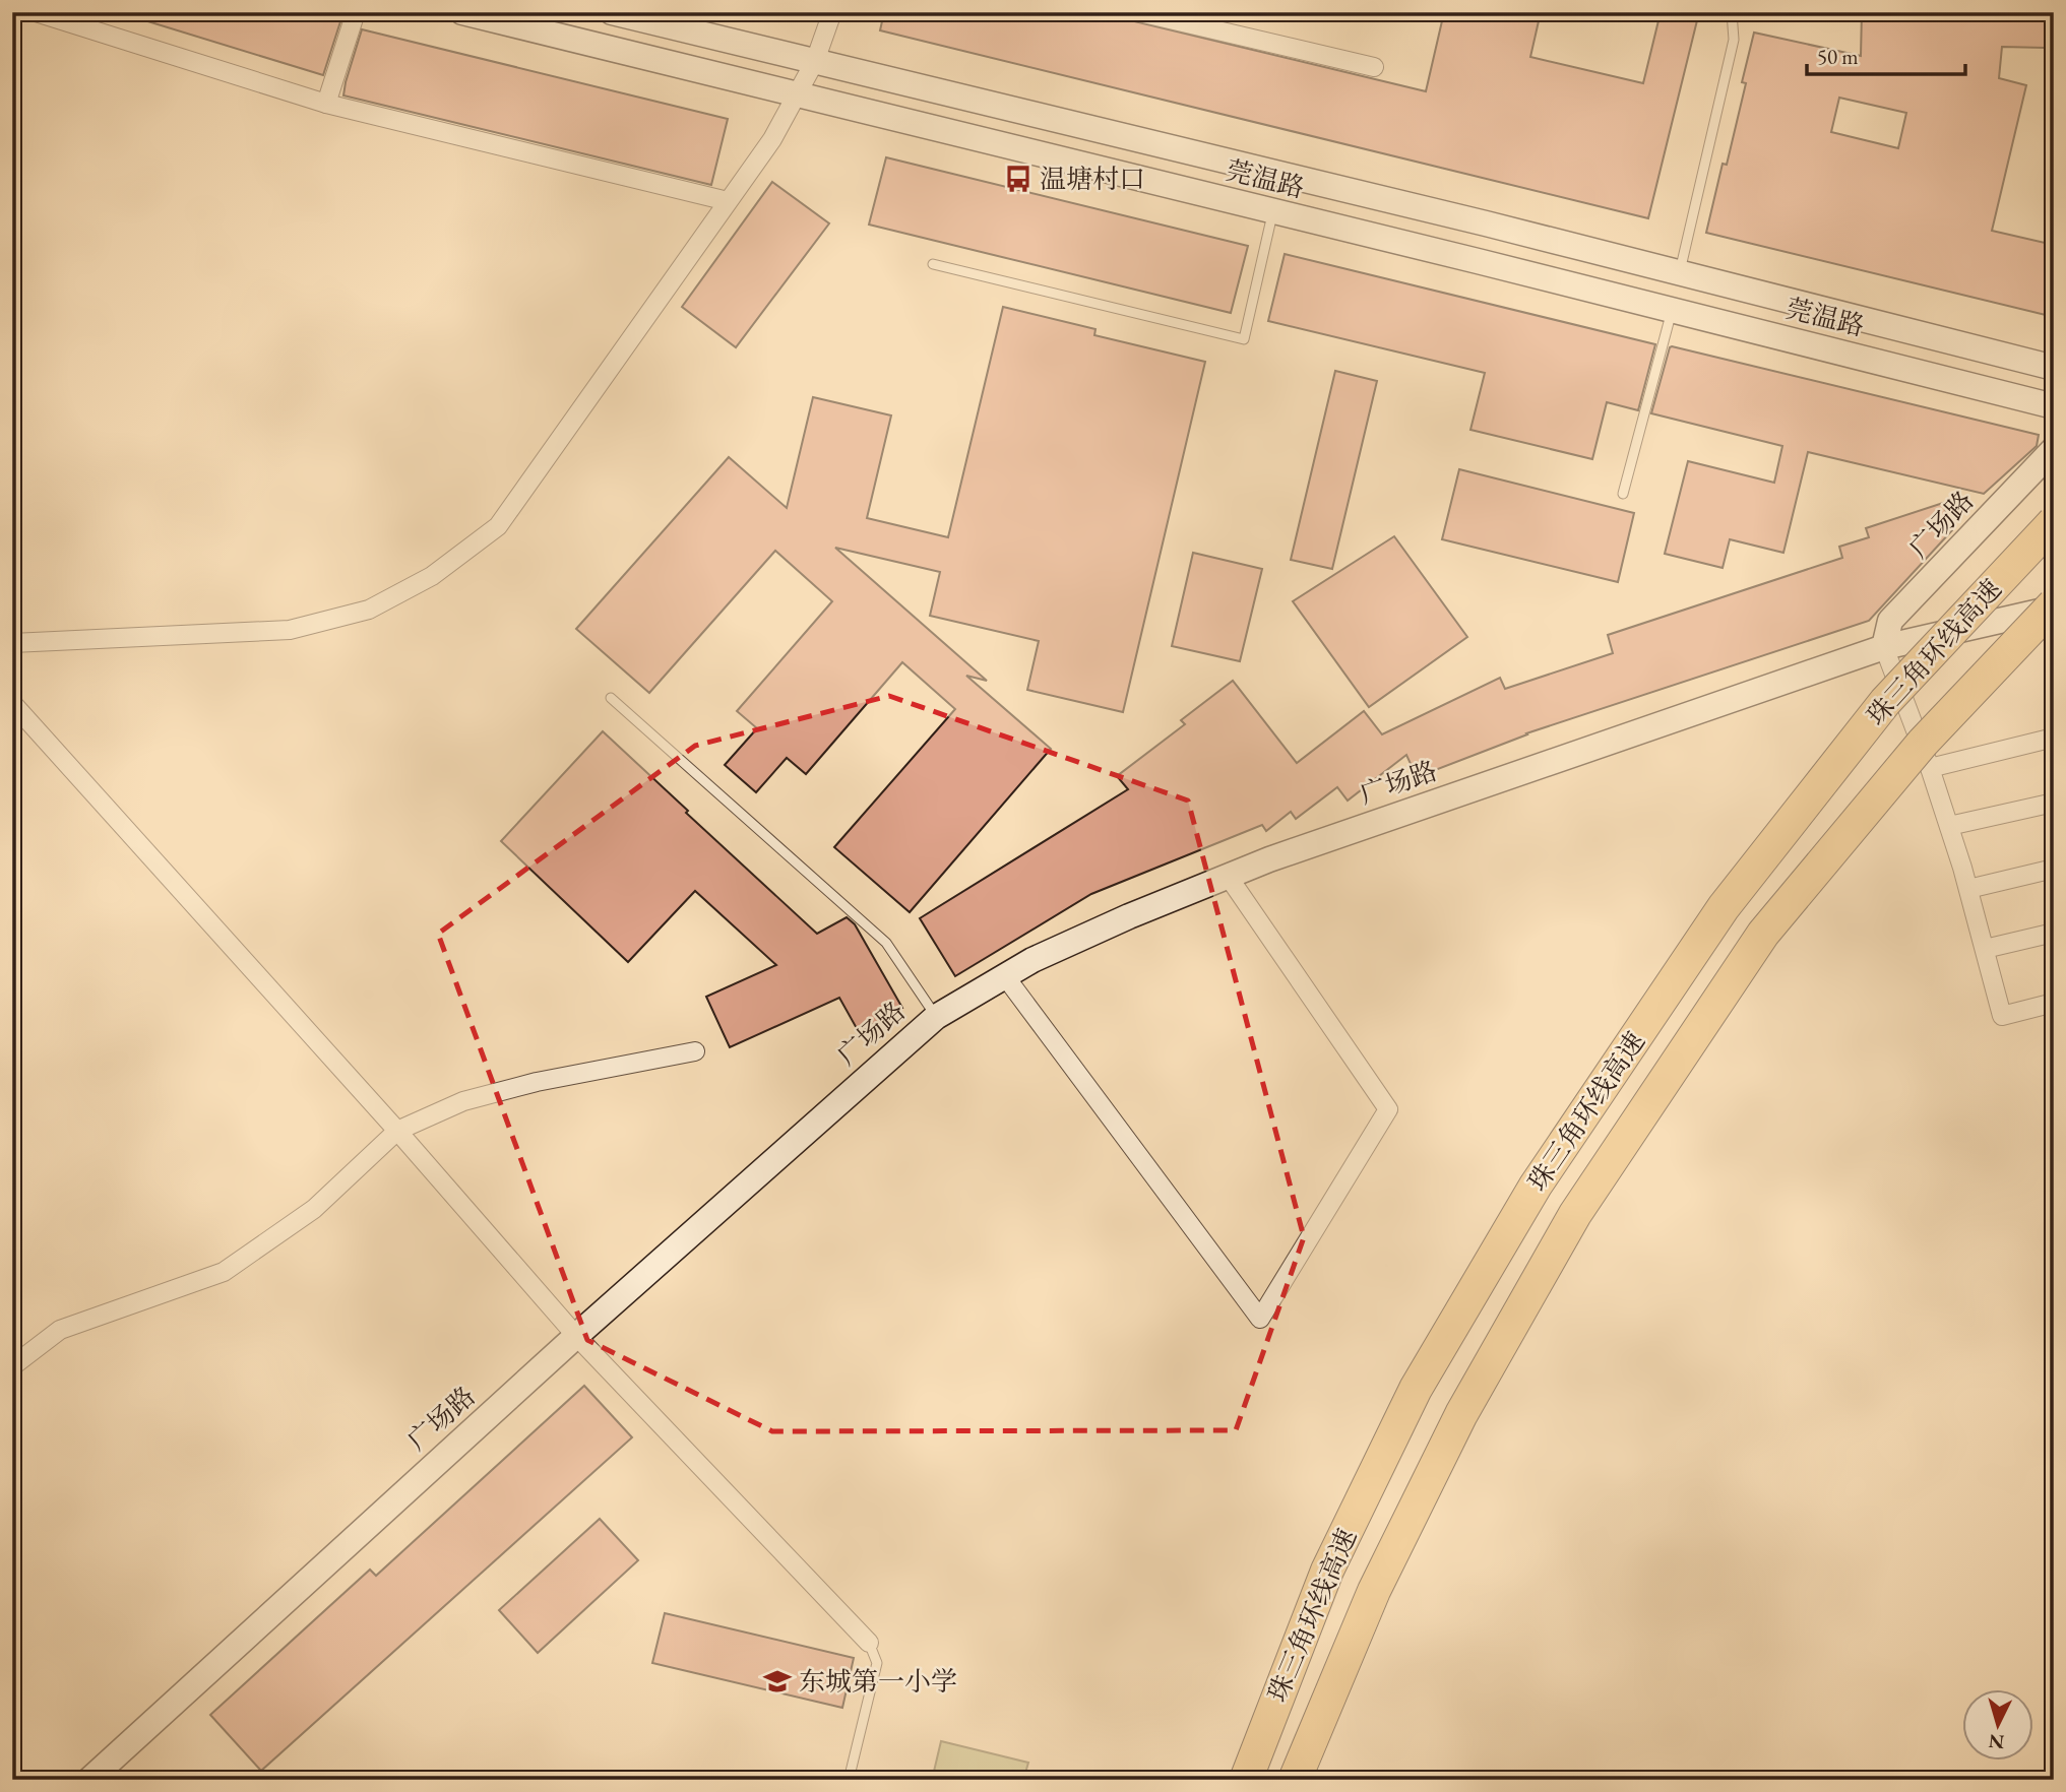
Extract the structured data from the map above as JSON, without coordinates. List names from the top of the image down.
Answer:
{
  "streets": {
    "highway": ["珠三角环线高速"],
    "main road": ["莞温路", "广场路"]
  },
  "crossings": [
    ["广场路", "珠三角环线高速"]
  ],
  "places": {
    "bus stop": ["温塘村口"],
    "school or university": ["东城第一小学"]
  },
  "scale_bar": "50 m",
  "north": "bottom"
}
